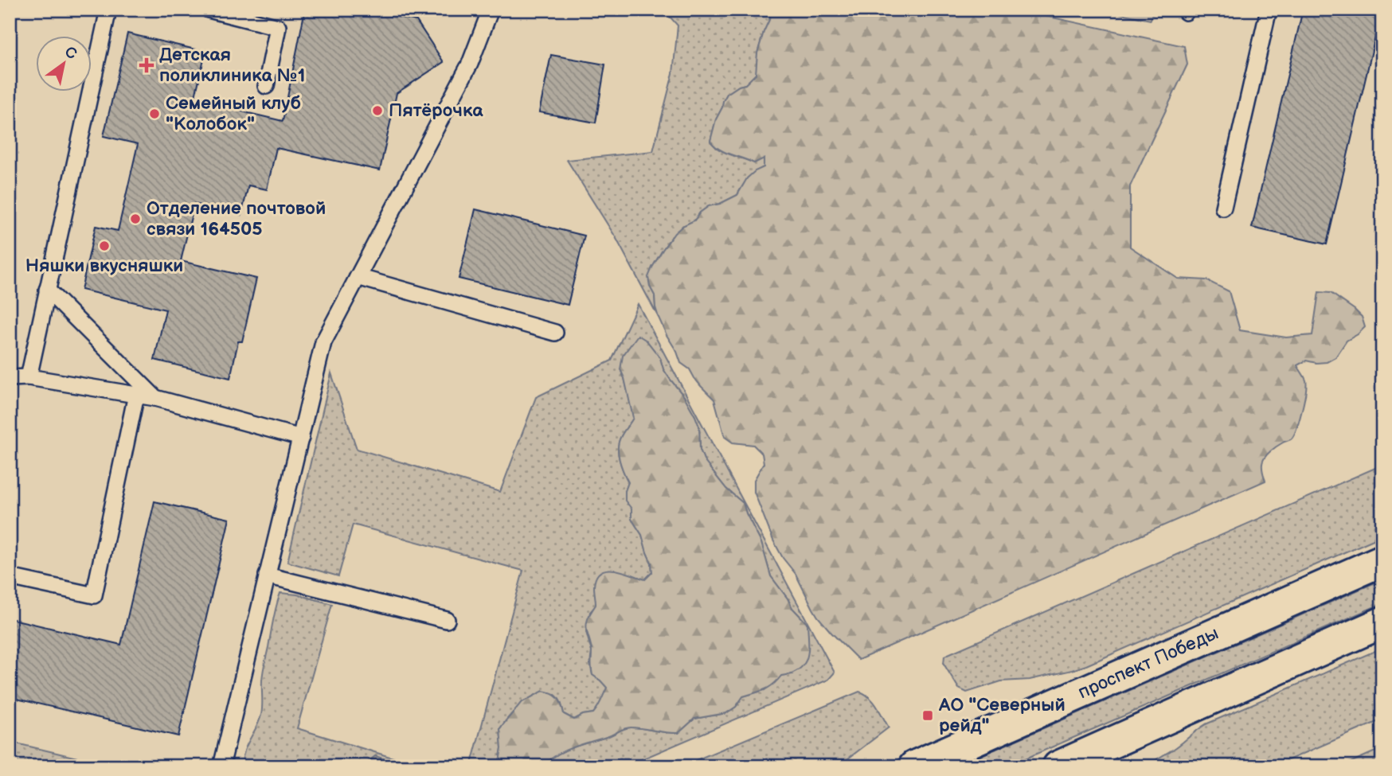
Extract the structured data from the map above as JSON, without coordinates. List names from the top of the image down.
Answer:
{
  "streets": {
    "main road": ["проспект Победы"]
  },
  "places": {
    "health": ["Детская поликлиника №1"],
    "other": [
      "Пятёрочка",
      "Семейный клуб \"Колобок\"",
      "Отделение почтовой связи 164505",
      "Няшки вкусняшки"
    ],
    "transit": ["АО \"Северный рейд\""]
  },
  "north": "top right"
}
